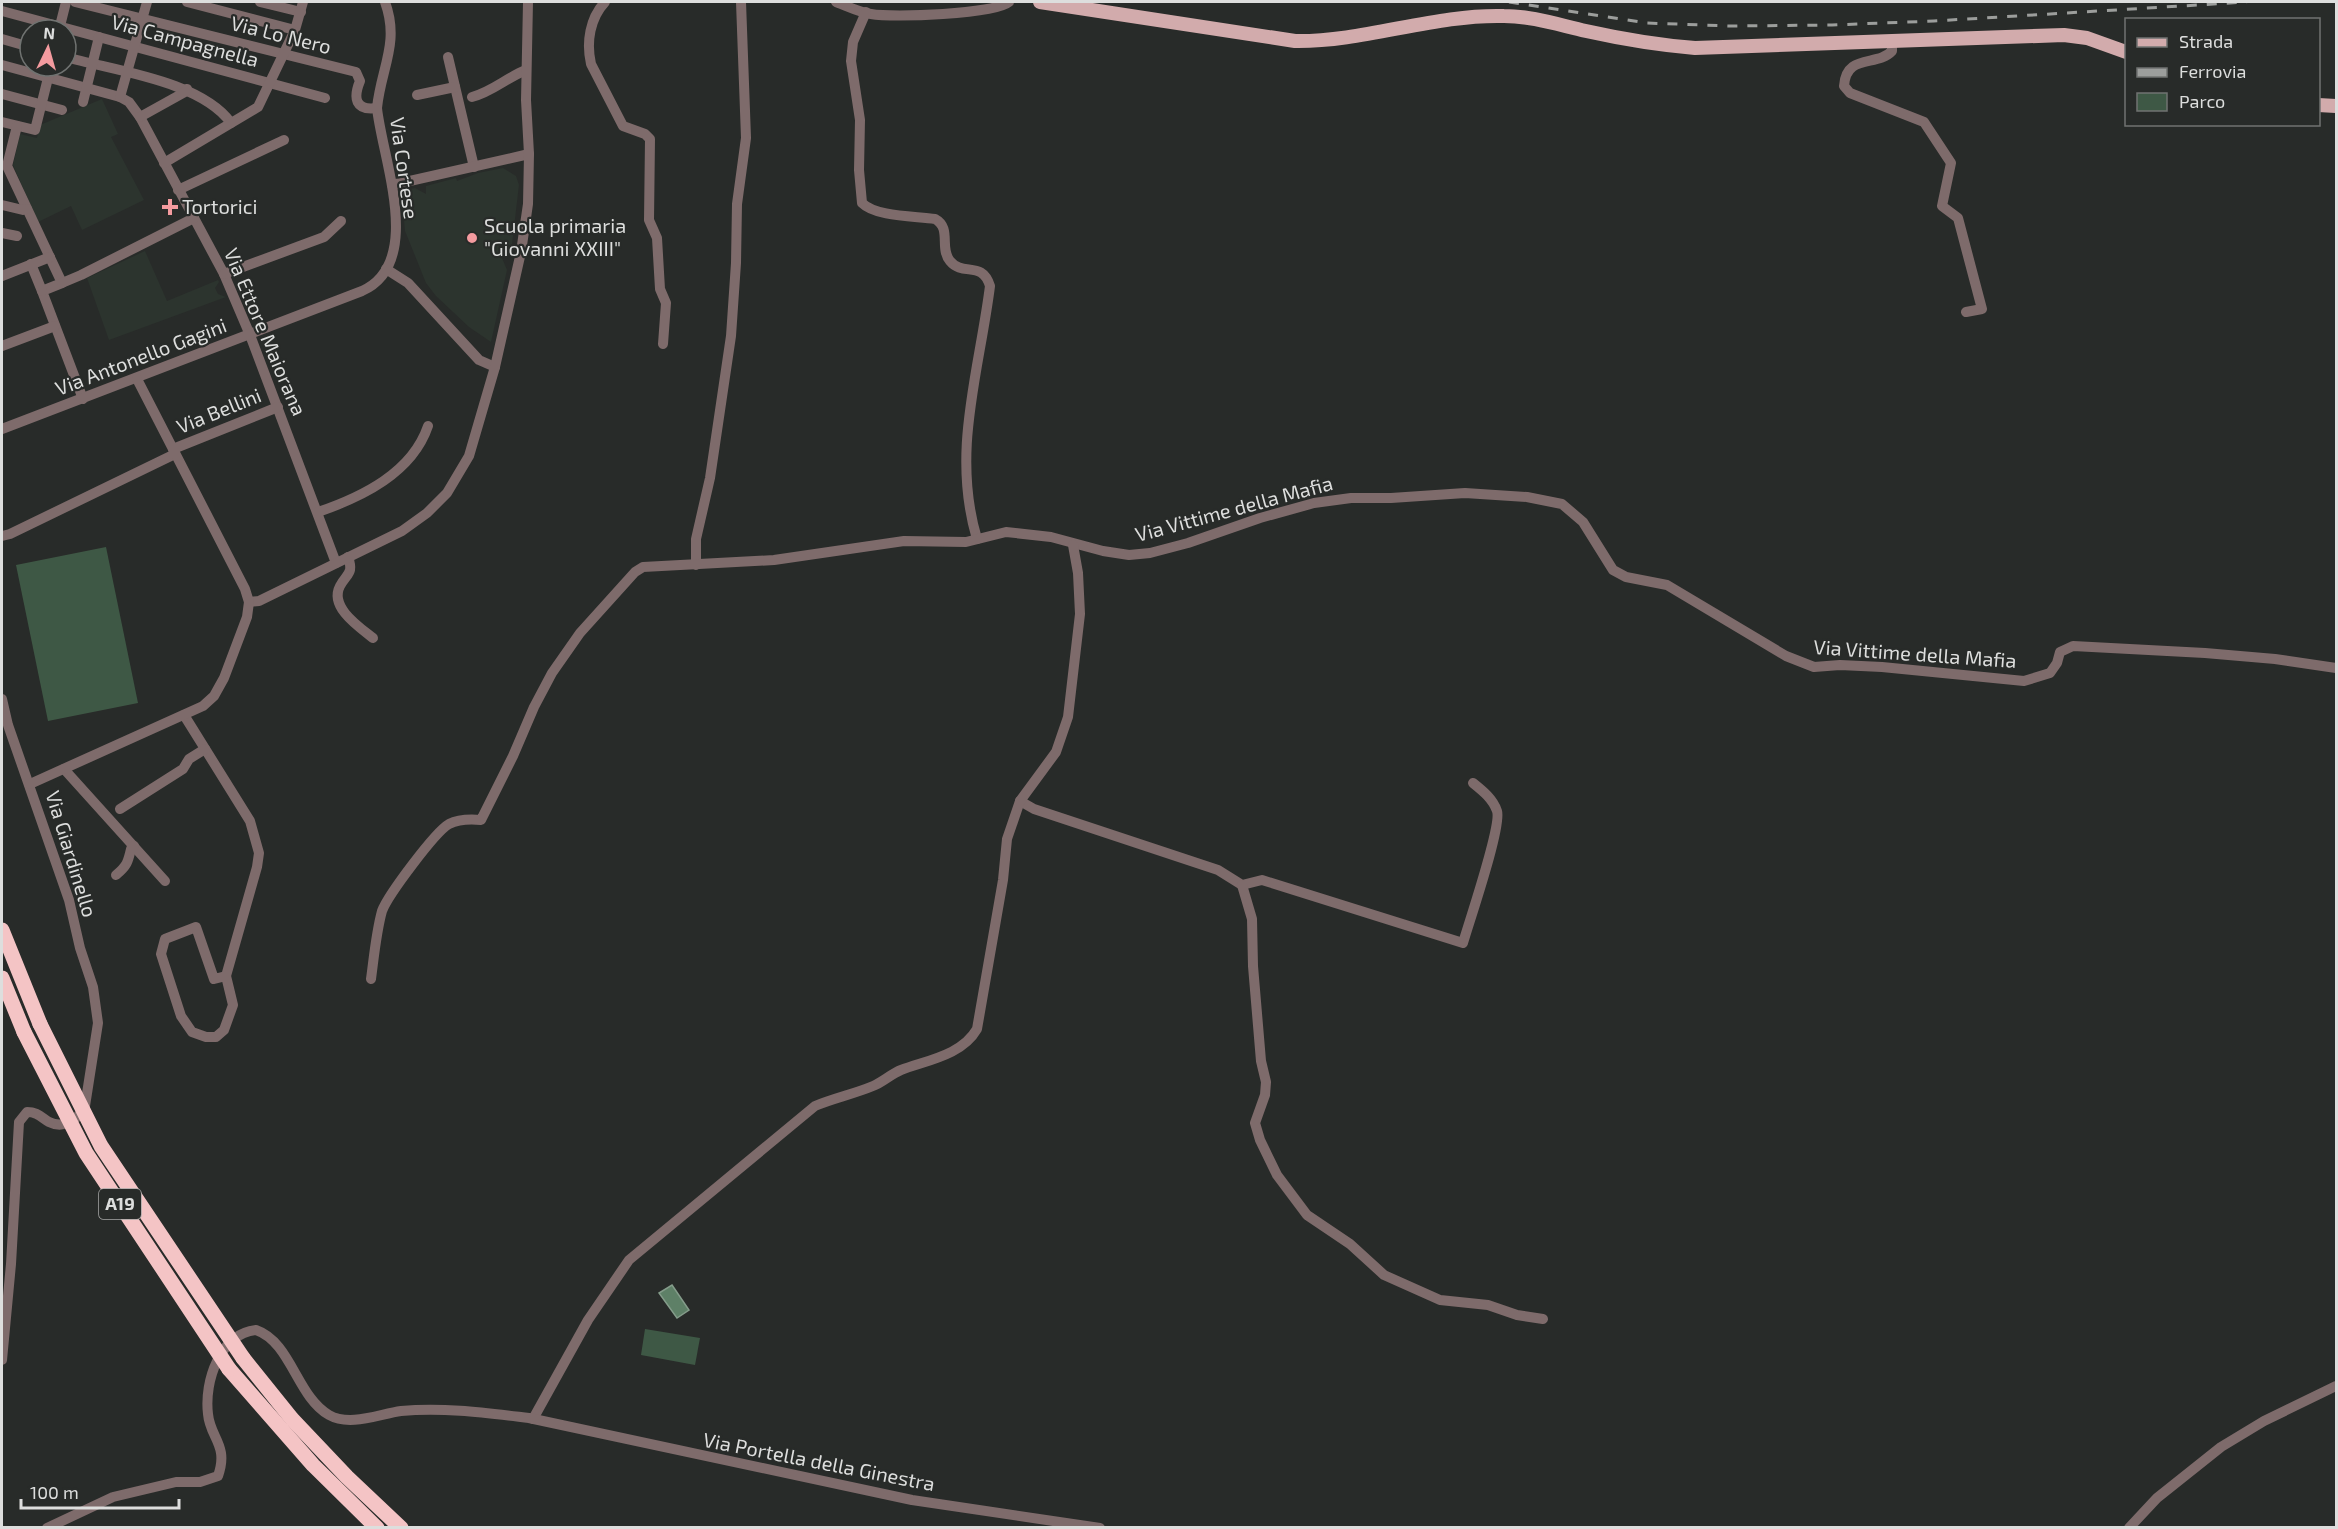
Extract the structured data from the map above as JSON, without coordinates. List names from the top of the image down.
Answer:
{
  "streets": {
    "highway": ["A19"],
    "street": [
      "Via Lo Nero",
      "Via Campagnella",
      "Via Cortese",
      "Via Ettore Maiorana",
      "Via Antonello Gagini",
      "Via Bellini",
      "Via Vittime della Mafia",
      "Via Giardinello",
      "Via Portella della Ginestra"
    ]
  },
  "crossings": [
    ["Via Lo Nero", "Via Cortese"],
    ["Via Cortese", "Via Antonello Gagini"],
    ["Via Ettore Maiorana", "Via Antonello Gagini"],
    ["Via Ettore Maiorana", "Via Bellini"]
  ],
  "places": {
    "health": ["Tortorici"],
    "other": ["Scuola primaria \"Giovanni XXIII\""]
  },
  "legend": ["Strada", "Ferrovia", "Parco"],
  "scale_bar": "100 m",
  "north": "top"
}
